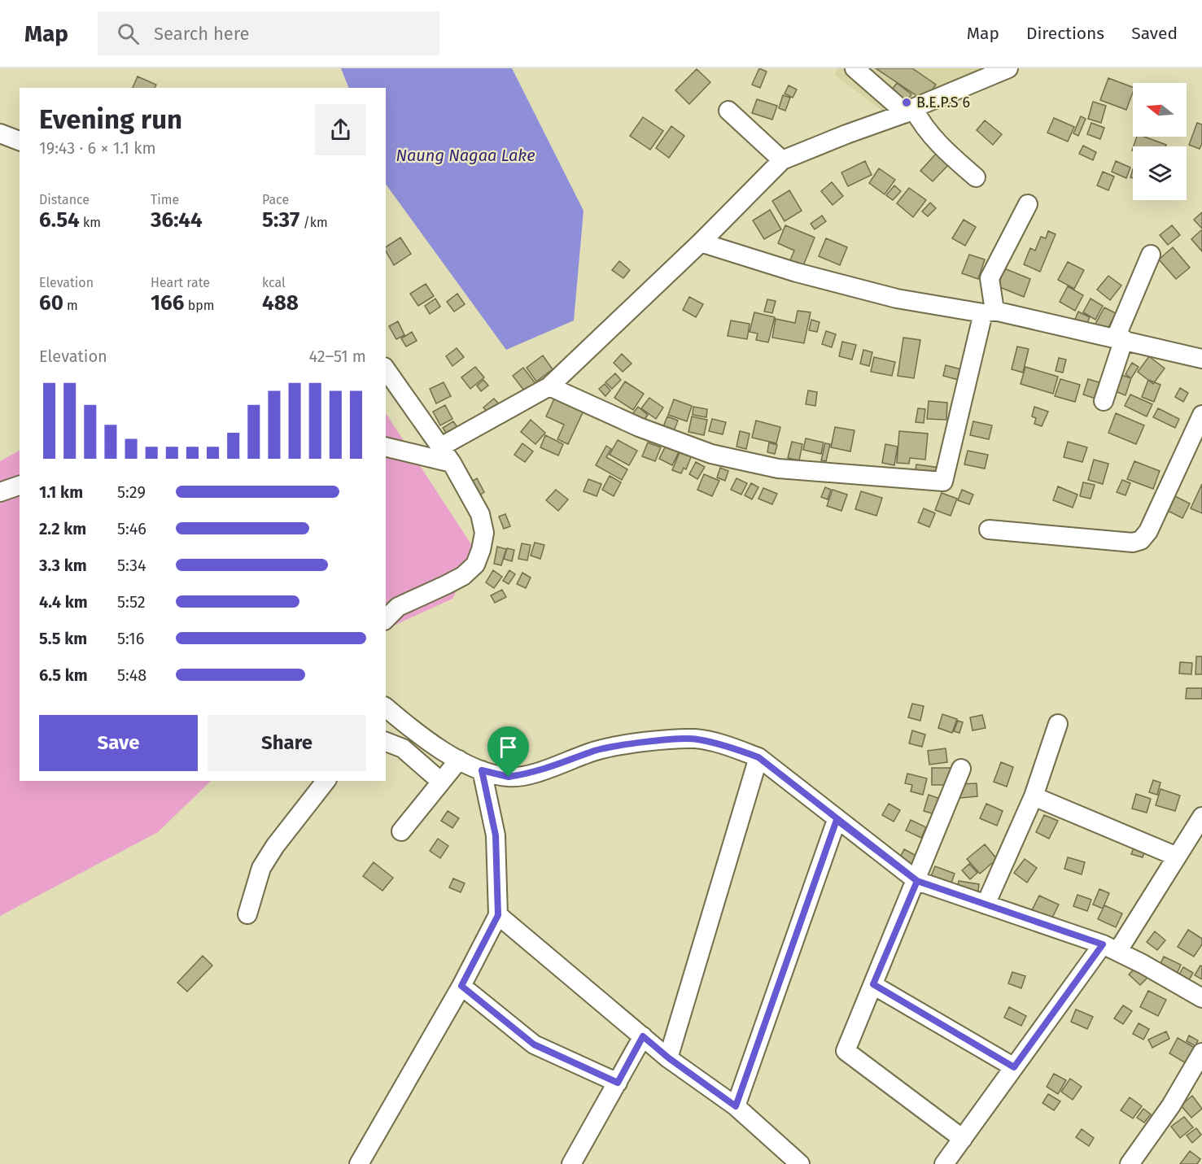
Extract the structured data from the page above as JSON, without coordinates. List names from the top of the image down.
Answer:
{
  "water": ["Naung Nagaa Lake"],
  "places": ["B.E.P.S 6"],
  "north": "left",
  "page": {
    "header": "Map",
    "search": "Search here",
    "nav": ["Map", "Directions", "Saved"],
    "heading": ["Evening run", "19:43 · 6 × 1.1 km"],
    "stats": [
      ["Distance", "6.54 km"],
      ["Time", "36:44"],
      ["Pace", "5:37 /km"],
      ["Elevation", "60 m"],
      ["Heart rate", "166 bpm"],
      ["kcal", "488"]
    ],
    "chart": ["Elevation", "42–51 m"],
    "list": [
      {
        "name": "1.1 km",
        "note": "5:29"
      },
      {
        "name": "2.2 km",
        "note": "5:46"
      },
      {
        "name": "3.3 km",
        "note": "5:34"
      },
      {
        "name": "4.4 km",
        "note": "5:52"
      },
      {
        "name": "5.5 km",
        "note": "5:16"
      },
      {
        "name": "6.5 km",
        "note": "5:48"
      }
    ],
    "buttons": ["Save", "Share"]
  }
}
